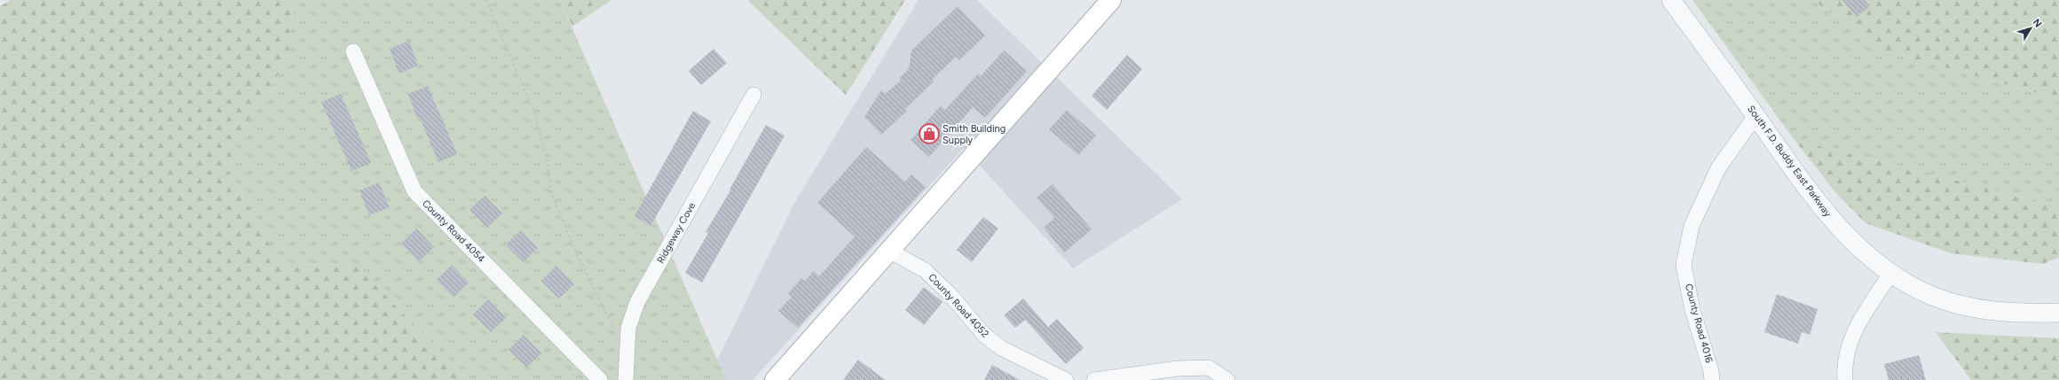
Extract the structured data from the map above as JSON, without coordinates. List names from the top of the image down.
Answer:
{
  "streets": {
    "street": [
      "South F.D. Buddy East Parkway",
      "County Road 4054",
      "Ridgeway Cove",
      "County Road 4052",
      "County Road 4016"
    ]
  },
  "crossings": [
    ["South F.D. Buddy East Parkway", "County Road 4016"]
  ],
  "places": {
    "shop": ["Smith Building Supply"]
  },
  "north": "top right"
}
